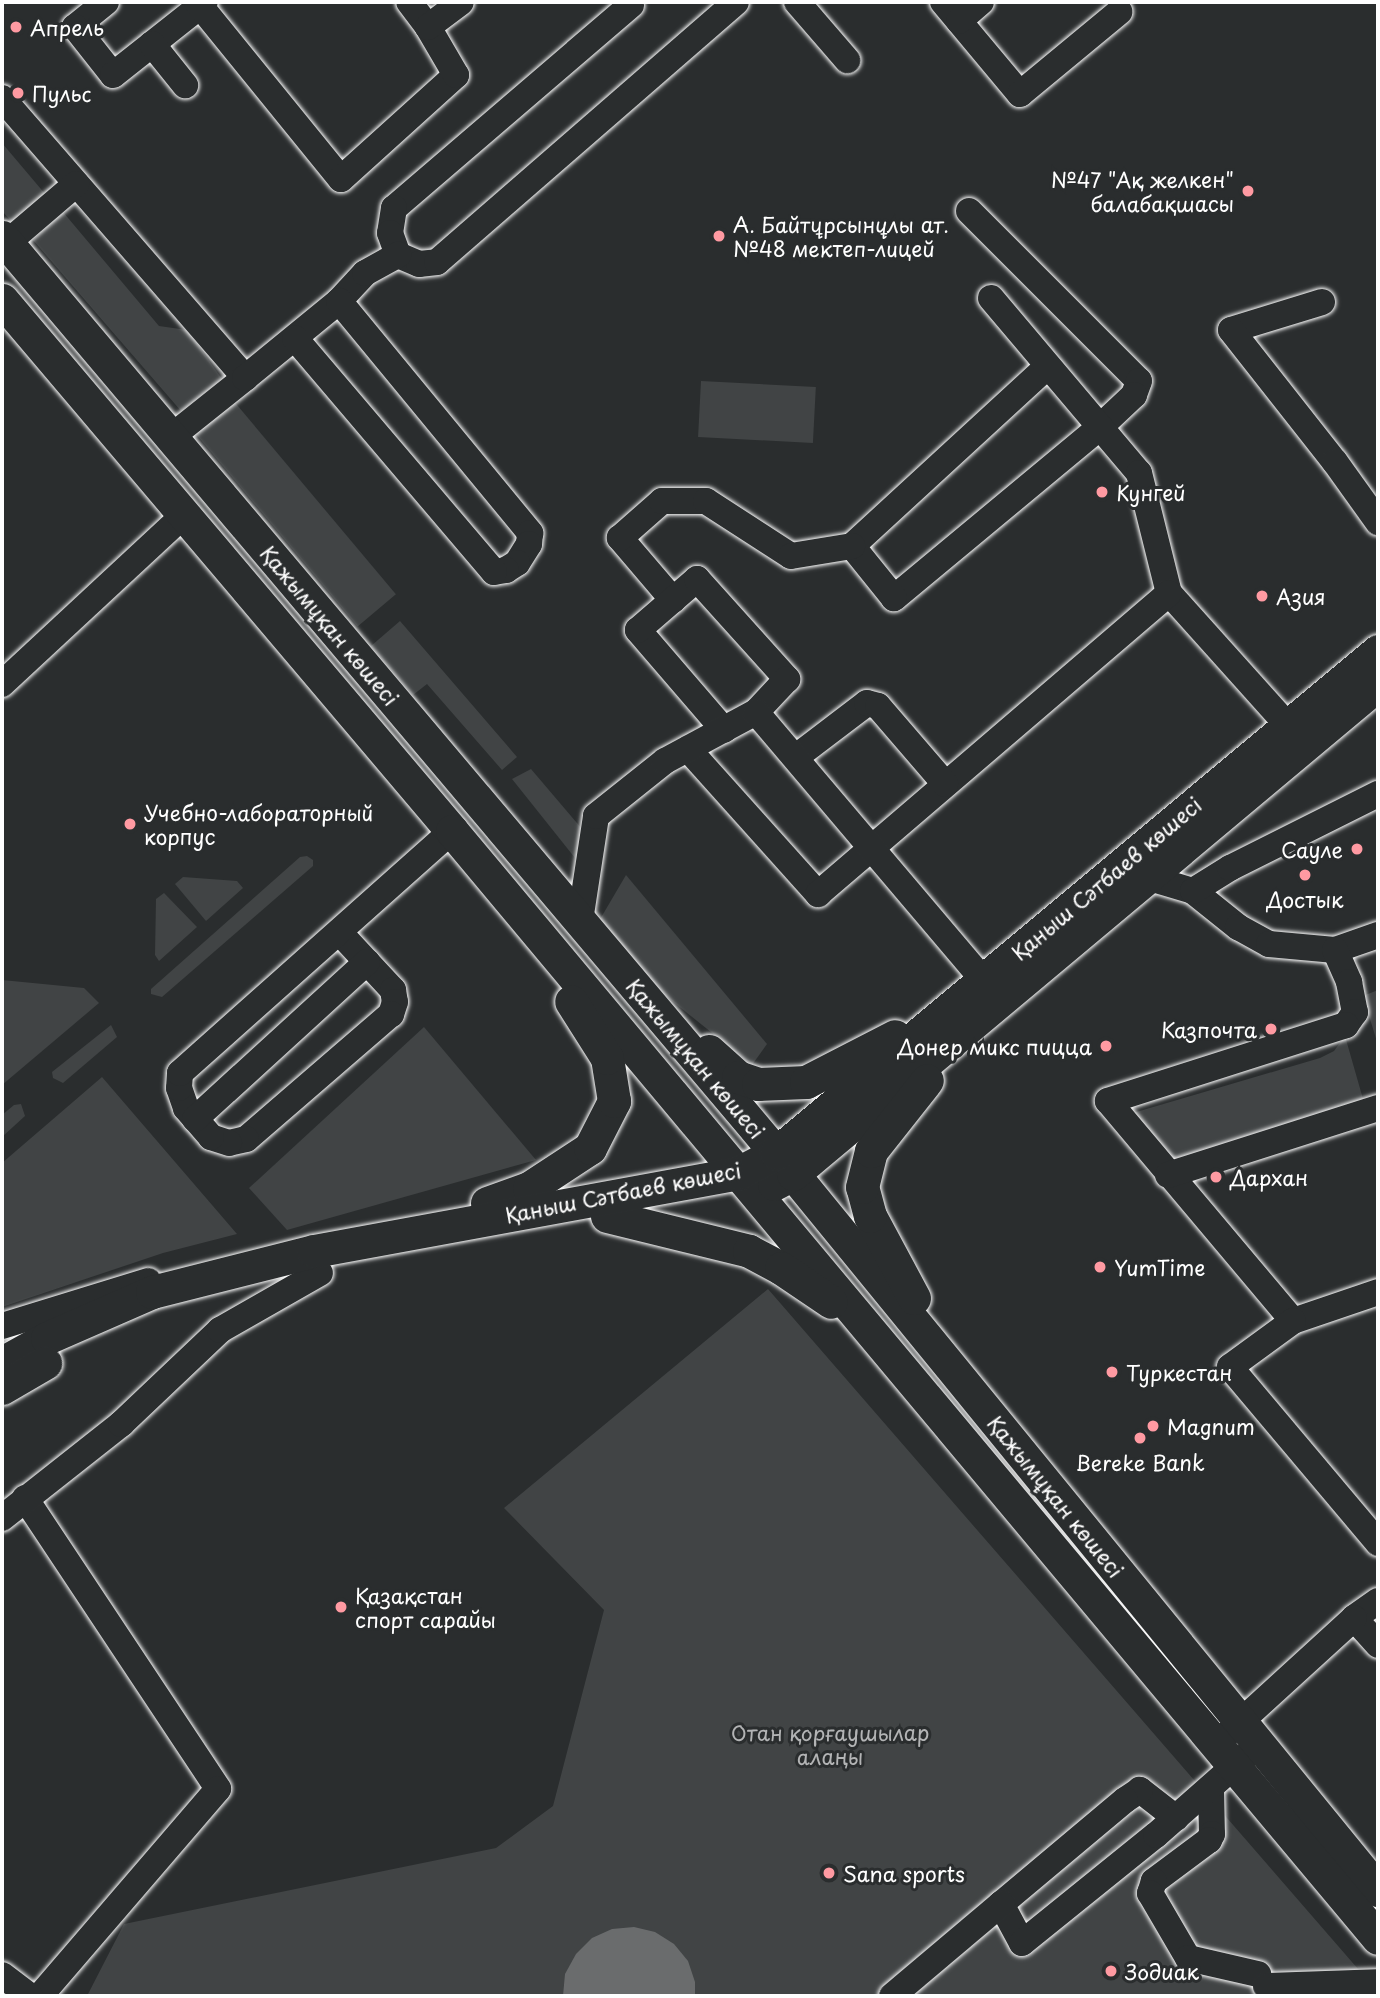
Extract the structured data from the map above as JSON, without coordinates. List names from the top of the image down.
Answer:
{
  "streets": {
    "main road": ["Қажымұқан көшесі", "Қаныш Сәтбаев көшесі"]
  },
  "crossings": [
    ["Қажымұқан көшесі", "Қаныш Сәтбаев көшесі"]
  ],
  "parks": ["Отан қорғаушылар алаңы"],
  "places": [
    "Апрель",
    "Пульс",
    "№47 \"Ақ желкен\" балабақшасы",
    "А. Байтұрсынұлы ат. №48 мектеп-лицей",
    "Кунгей",
    "Азия",
    "Учебно-лабораторный корпус",
    "Сауле",
    "Достык",
    "Казпочта",
    "Донер микс пицца",
    "Дархан",
    "YumTime",
    "Туркестан",
    "Magnum",
    "Bereke Bank",
    "Қазақстан спорт сарайы",
    "Sana sports",
    "Зодиак"
  ]
}
